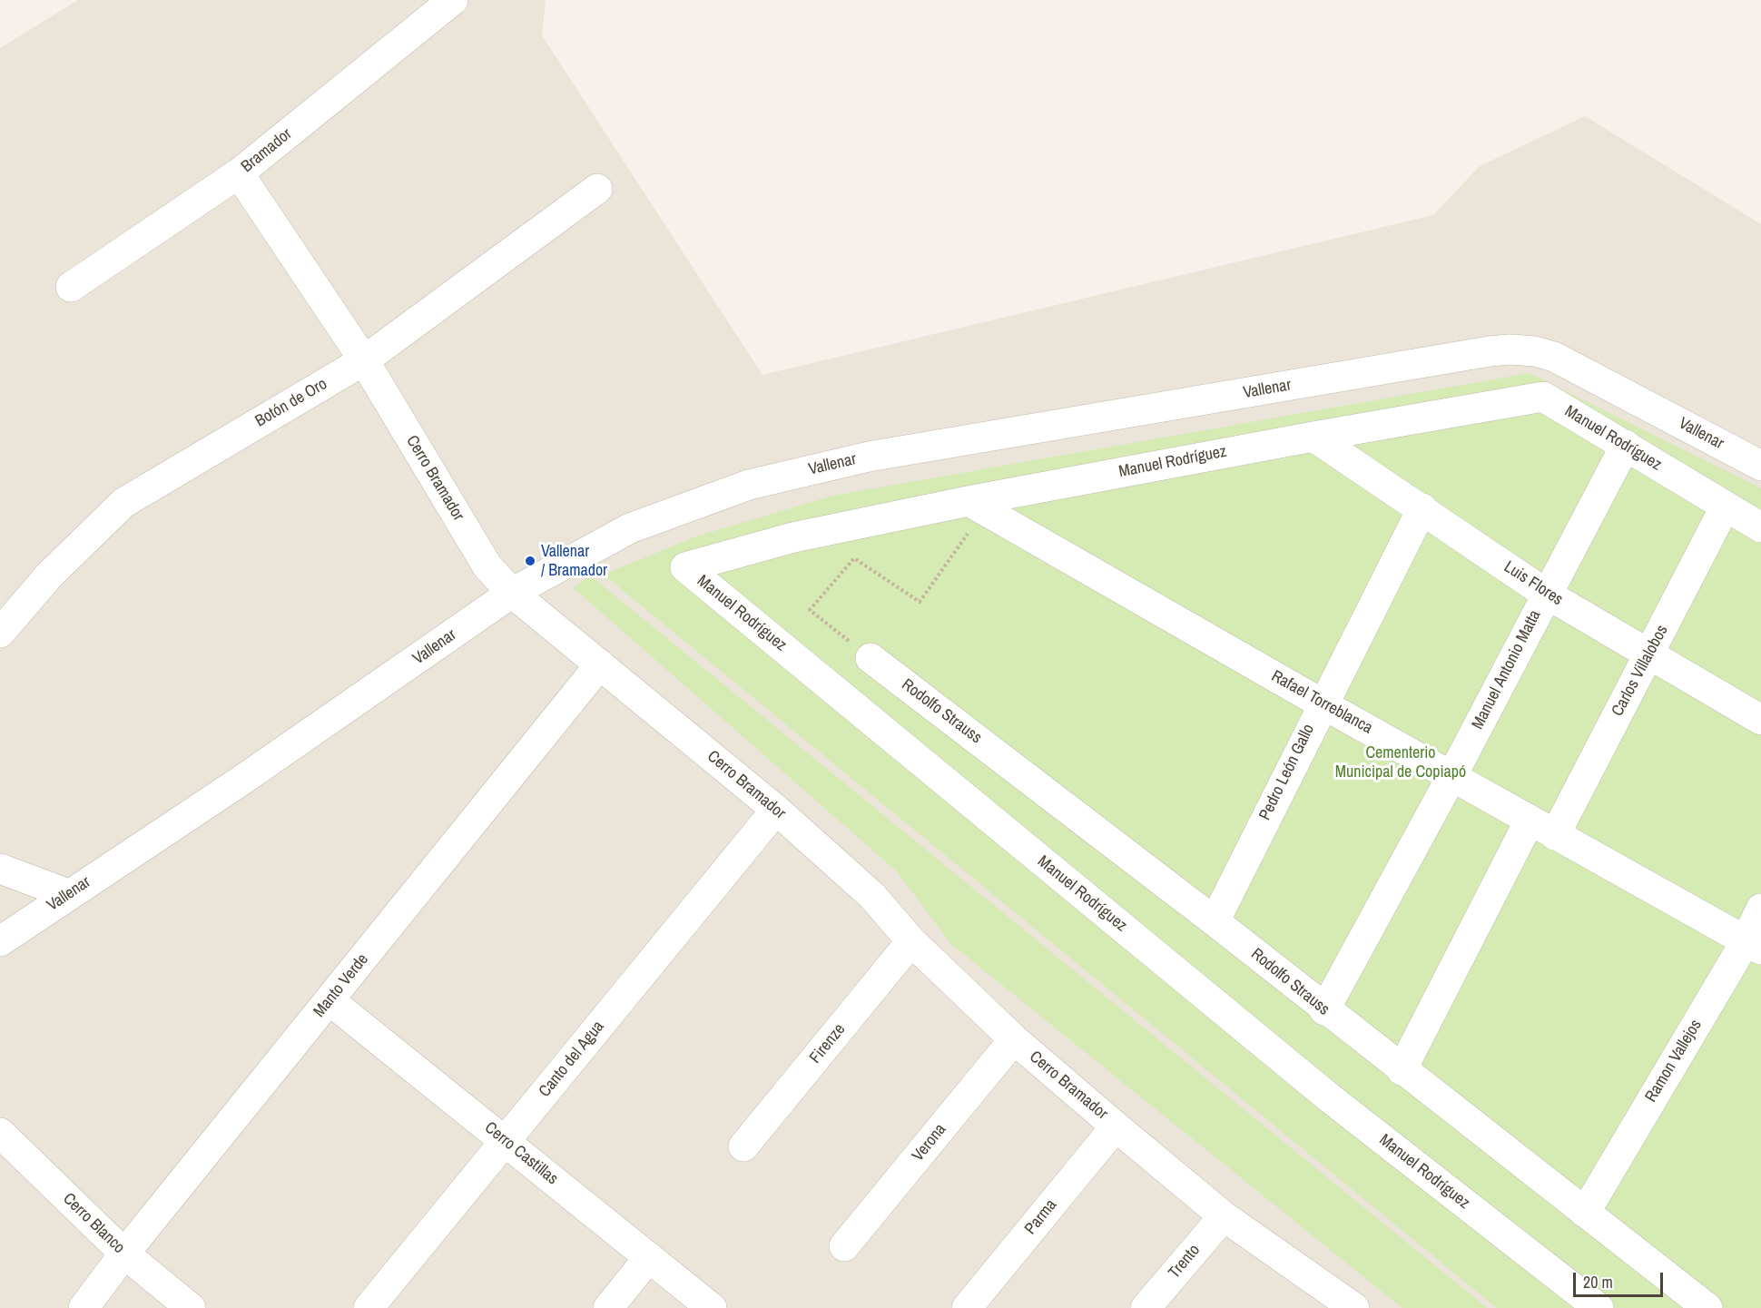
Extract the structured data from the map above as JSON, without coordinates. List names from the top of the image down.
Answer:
{
  "streets": {
    "street": [
      "Bramador",
      "Vallenar",
      "Botón de Oro",
      "Manuel Rodríguez",
      "Cerro Bramador",
      "Luis Flores",
      "Manuel Antonio Matta",
      "Carlos Villalobos",
      "Rafael Torreblanca",
      "Rodolfo Strauss",
      "Pedro León Gallo",
      "Manto Verde",
      "Firenze",
      "Canto del Agua",
      "Ramon Vallejos",
      "Verona",
      "Cerro Castillas",
      "Parma",
      "Cerro Blanco",
      "Trento"
    ]
  },
  "crossings": [
    ["Bramador", "Cerro Bramador"],
    ["Vallenar", "Cerro Bramador"],
    ["Botón de Oro", "Cerro Bramador"],
    ["Manuel Rodríguez", "Luis Flores"],
    ["Manuel Rodríguez", "Manuel Antonio Matta"],
    ["Manuel Rodríguez", "Carlos Villalobos"],
    ["Manuel Rodríguez", "Rafael Torreblanca"],
    ["Cerro Bramador", "Manto Verde"],
    ["Cerro Bramador", "Firenze"],
    ["Cerro Bramador", "Canto del Agua"],
    ["Cerro Bramador", "Verona"],
    ["Cerro Bramador", "Parma"],
    ["Cerro Bramador", "Trento"],
    ["Luis Flores", "Manuel Antonio Matta"],
    ["Luis Flores", "Carlos Villalobos"],
    ["Luis Flores", "Pedro León Gallo"],
    ["Manuel Antonio Matta", "Rafael Torreblanca"],
    ["Manuel Antonio Matta", "Rodolfo Strauss"],
    ["Carlos Villalobos", "Rafael Torreblanca"],
    ["Carlos Villalobos", "Rodolfo Strauss"],
    ["Rafael Torreblanca", "Pedro León Gallo"],
    ["Rafael Torreblanca", "Ramon Vallejos"],
    ["Rodolfo Strauss", "Pedro León Gallo"],
    ["Rodolfo Strauss", "Ramon Vallejos"],
    ["Manto Verde", "Cerro Castillas"],
    ["Manto Verde", "Cerro Blanco"],
    ["Canto del Agua", "Cerro Castillas"]
  ],
  "parks": ["Cementerio Municipal de Copiapó"],
  "places": ["Vallenar / Bramador"],
  "scale_bar": "20 m"
}
